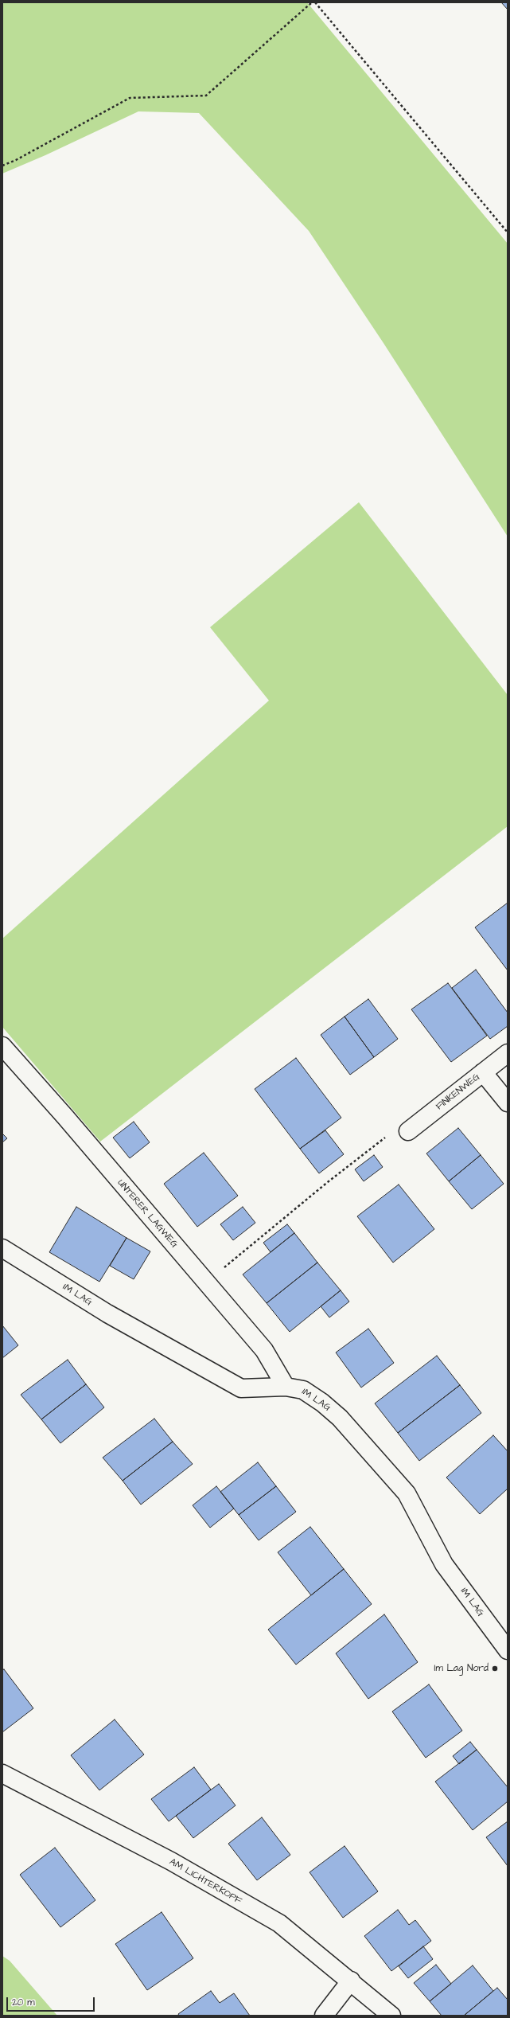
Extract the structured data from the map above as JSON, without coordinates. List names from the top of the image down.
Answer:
{
  "streets": {
    "street": [
      "FINKENWEG",
      "UNTERER LAGWEG",
      "IM LAG",
      "AM LICHTERKOPF"
    ]
  },
  "crossings": [
    ["UNTERER LAGWEG", "IM LAG"]
  ],
  "places": ["Im Lag Nord"],
  "scale_bar": "20 m"
}
